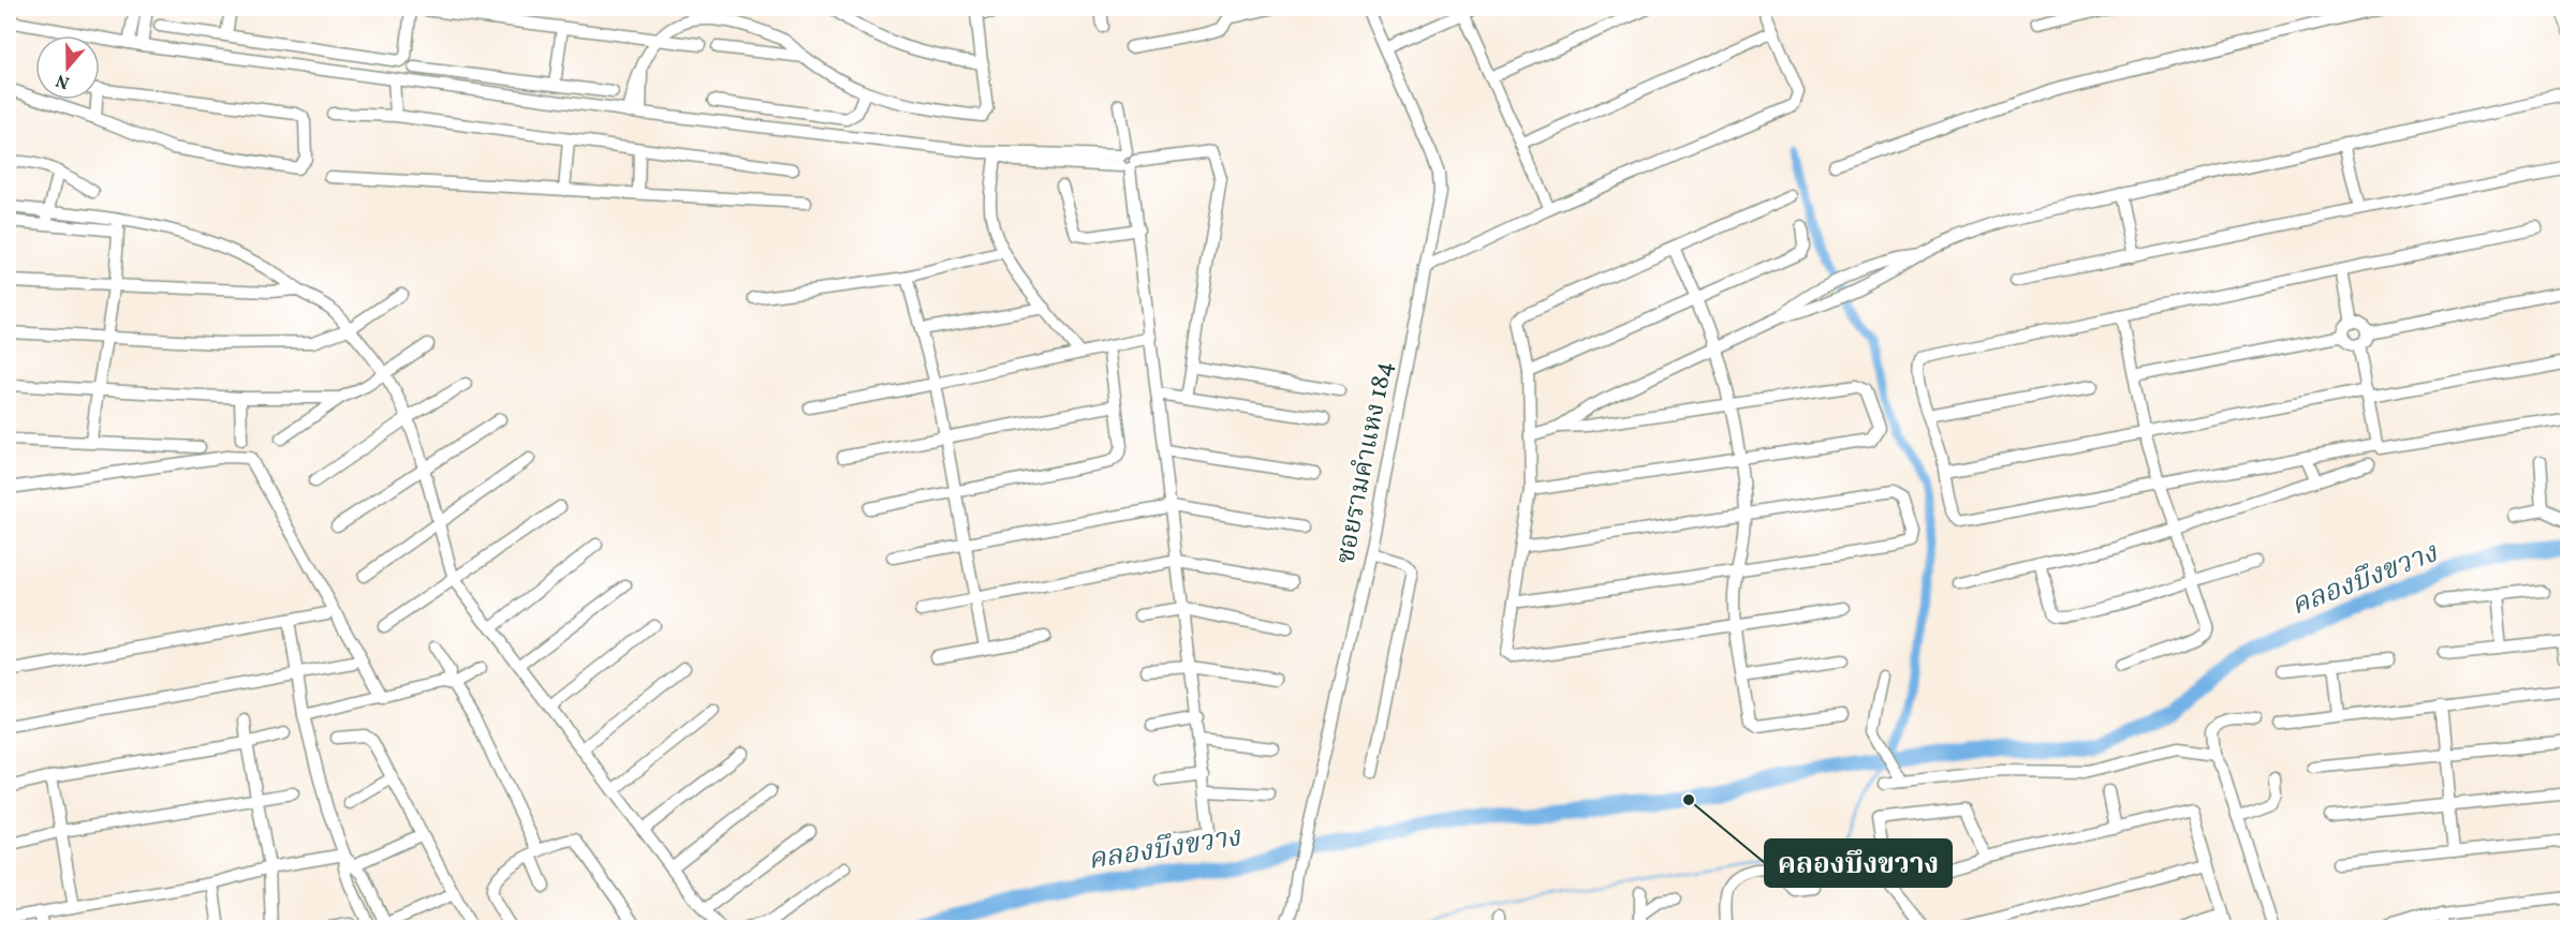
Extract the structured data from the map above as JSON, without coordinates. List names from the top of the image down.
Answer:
{
  "streets": {
    "street": ["ซอยรามคำแหง 184"]
  },
  "water": ["คลองบึงขวาง"],
  "places": ["คลองบึงขวาง"],
  "north": "bottom"
}
